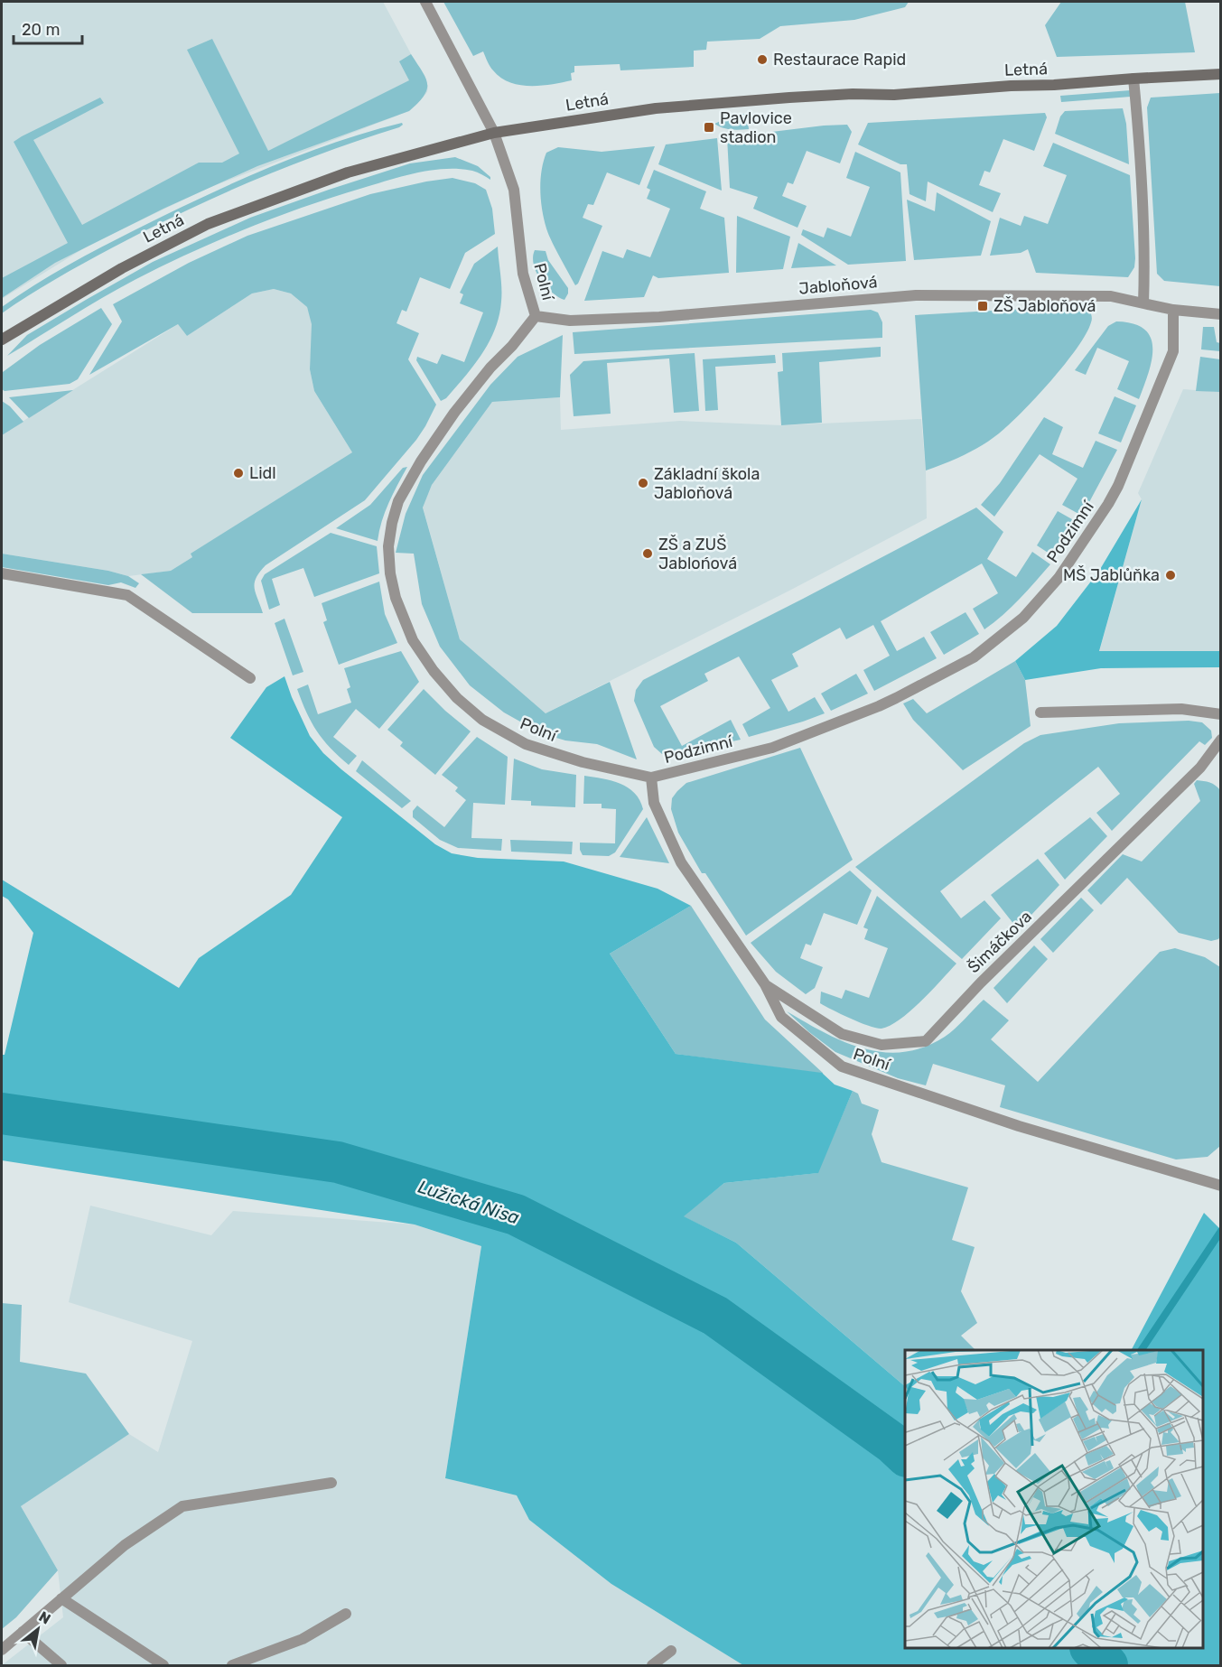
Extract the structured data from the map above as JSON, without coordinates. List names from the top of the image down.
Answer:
{
  "streets": {
    "street": [
      "Letná",
      "Polní",
      "Jabloňová",
      "Podzimní",
      "Šimáčkova"
    ]
  },
  "crossings": [
    ["Letná", "Polní"],
    ["Polní", "Jabloňová"],
    ["Polní", "Podzimní"],
    ["Polní", "Šimáčkova"]
  ],
  "water": ["Lužická Nisa"],
  "places": {
    "other": [
      "Restaurace Rapid",
      "Lidl",
      "Základní škola Jabloňová",
      "ZŠ a ZUŠ Jablońová",
      "MŠ Jablůňka"
    ],
    "transit": ["Pavlovice stadion", "ZŠ Jabloňová"]
  },
  "scale_bar": "20 m",
  "north": "top right"
}
